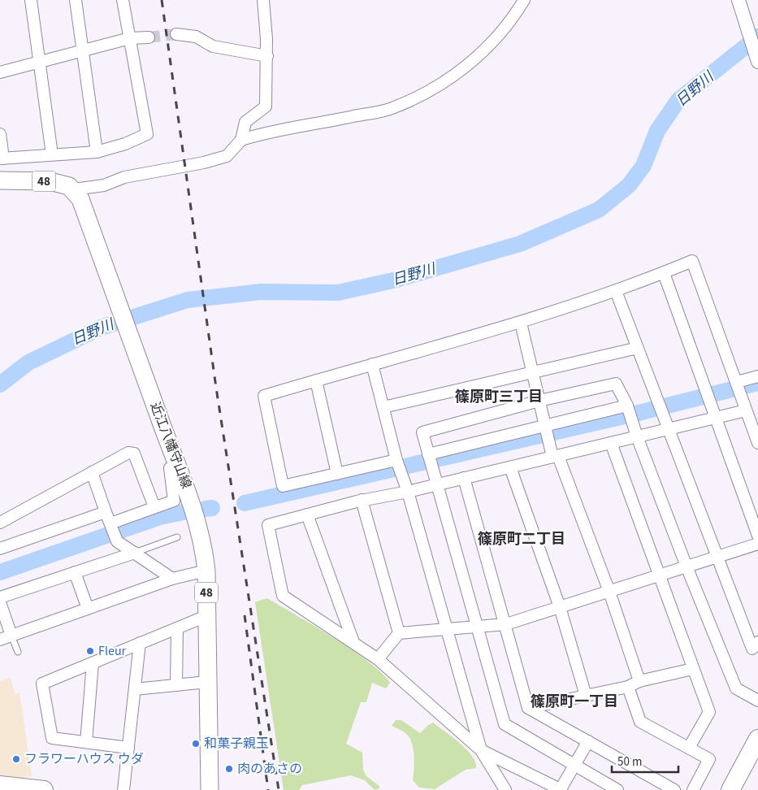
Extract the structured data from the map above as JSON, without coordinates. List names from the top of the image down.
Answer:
{
  "streets": {
    "main road": ["48", "近江八幡守山線"]
  },
  "crossings": [
    ["48", "近江八幡守山線"]
  ],
  "districts": ["篠原町三丁目", "篠原町二丁目", "篠原町一丁目"],
  "water": ["日野川"],
  "places": [
    "Fleur",
    "和菓子親玉",
    "フラワーハウス ウダ",
    "肉のあさの"
  ],
  "scale_bar": "50 m"
}
